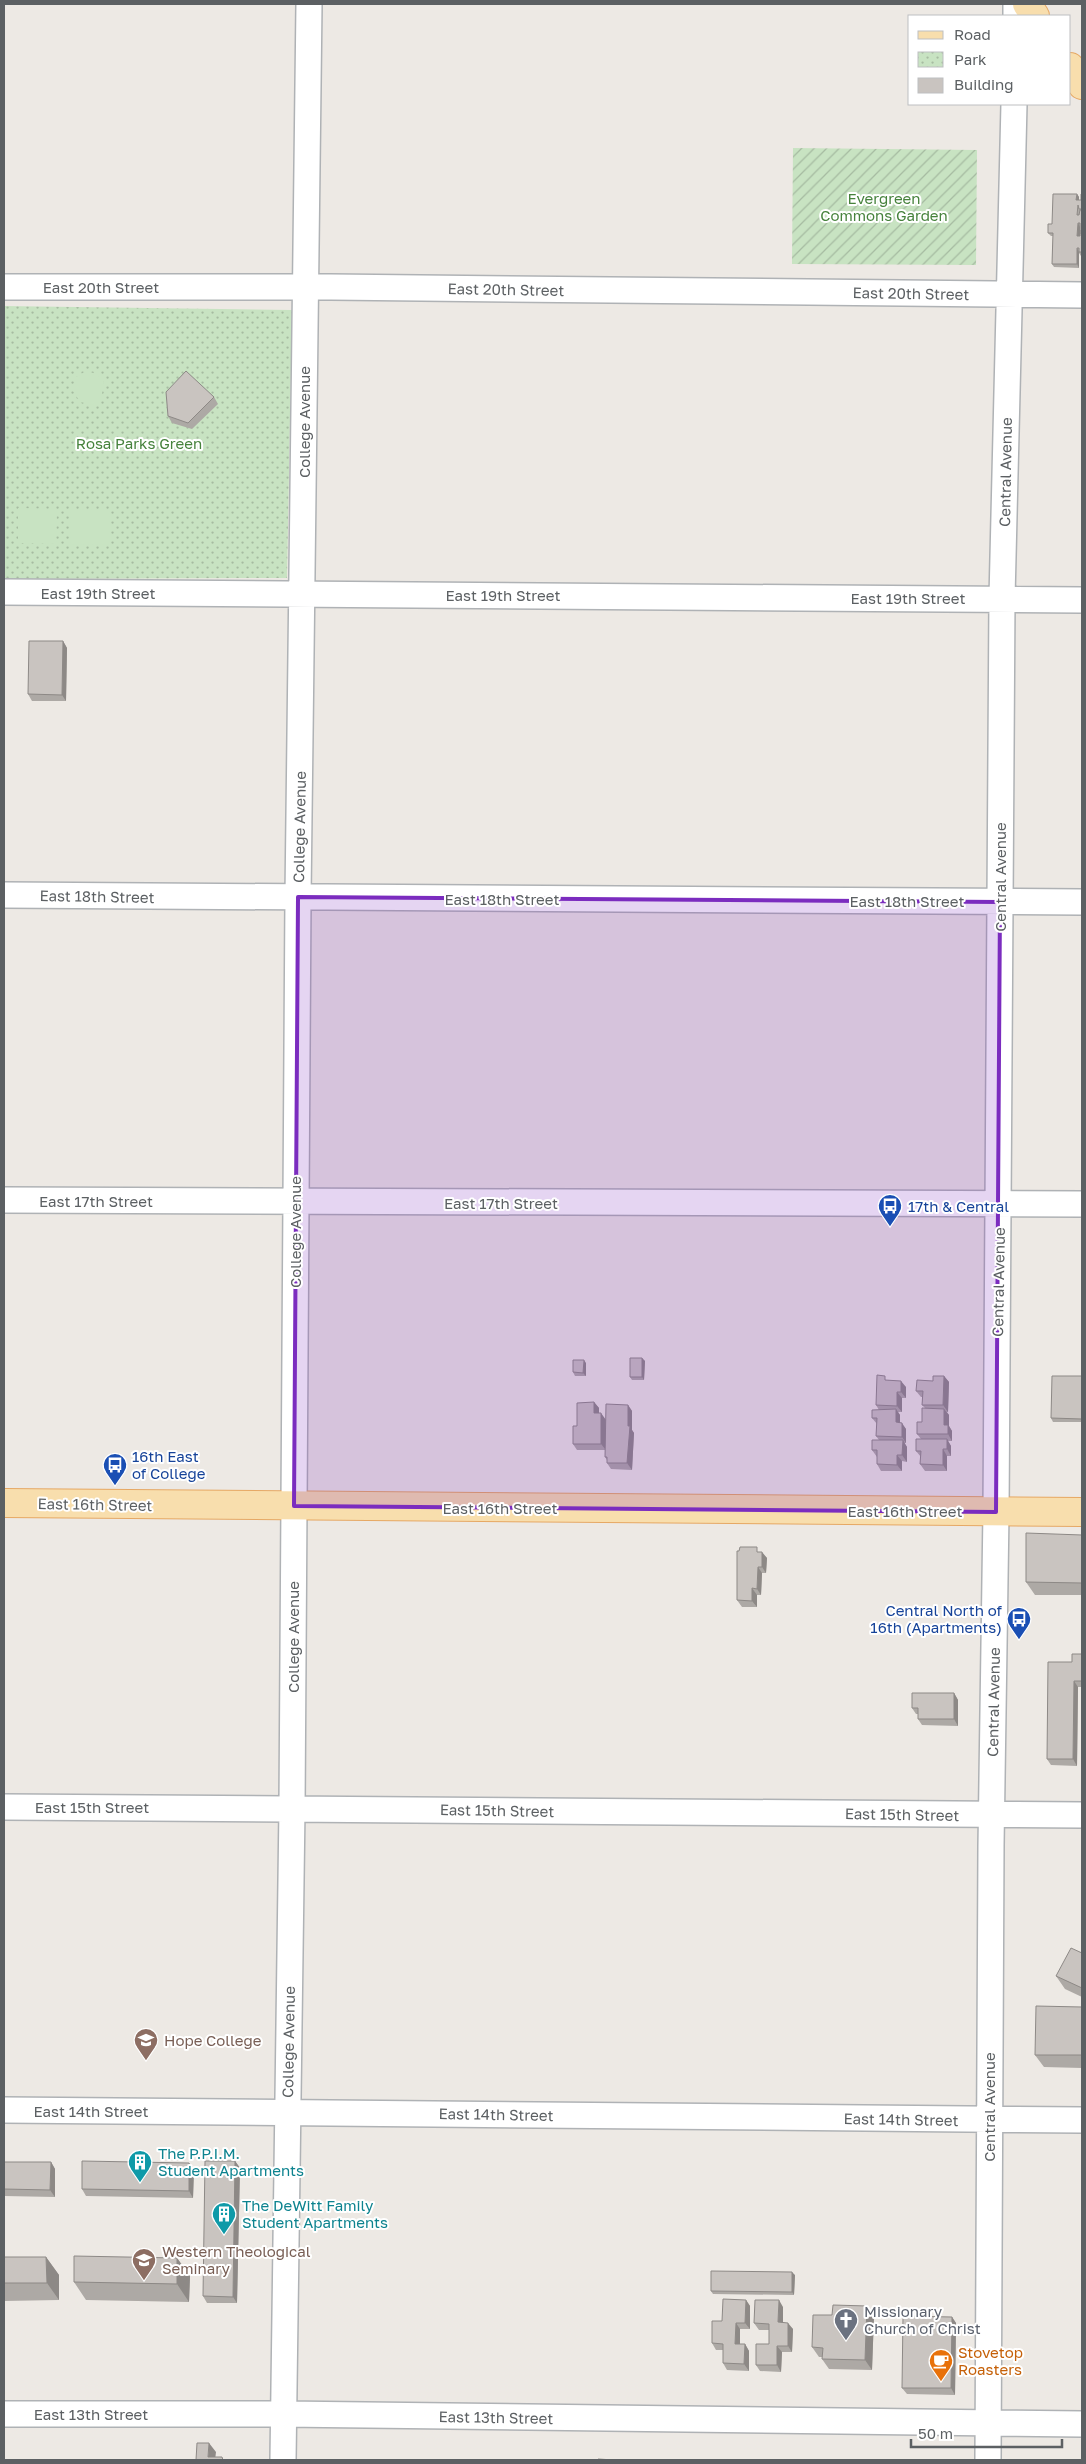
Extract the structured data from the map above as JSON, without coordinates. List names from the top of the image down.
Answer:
{
  "streets": {
    "main road": ["East 16th Street"],
    "street": [
      "East 20th Street",
      "College Avenue",
      "Central Avenue",
      "East 19th Street",
      "East 18th Street",
      "East 17th Street",
      "East 15th Street",
      "East 14th Street",
      "East 13th Street"
    ]
  },
  "crossings": [
    ["East 20th Street", "College Avenue"],
    ["East 20th Street", "Central Avenue"],
    ["College Avenue", "East 19th Street"],
    ["College Avenue", "East 18th Street"],
    ["College Avenue", "East 17th Street"],
    ["College Avenue", "East 16th Street"],
    ["College Avenue", "East 15th Street"],
    ["College Avenue", "East 14th Street"],
    ["College Avenue", "East 13th Street"],
    ["Central Avenue", "East 19th Street"],
    ["Central Avenue", "East 18th Street"],
    ["Central Avenue", "East 17th Street"],
    ["Central Avenue", "East 16th Street"],
    ["Central Avenue", "East 15th Street"],
    ["Central Avenue", "East 14th Street"],
    ["Central Avenue", "East 13th Street"]
  ],
  "parks": ["Evergreen Commons Garden", "Rosa Parks Green"],
  "places": {
    "bus stop": ["17th & Central", "16th East of College", "Central North of 16th (Apartments)"],
    "school or university": ["Hope College", "Western Theological Seminary"],
    "building": ["The P.P.I.M. Student Apartments", "The DeWitt Family Student Apartments"],
    "church": ["Missionary Church of Christ"],
    "cafe": ["Stovetop Roasters"]
  },
  "legend": ["Road", "Park", "Building"],
  "scale_bar": "50 m"
}
